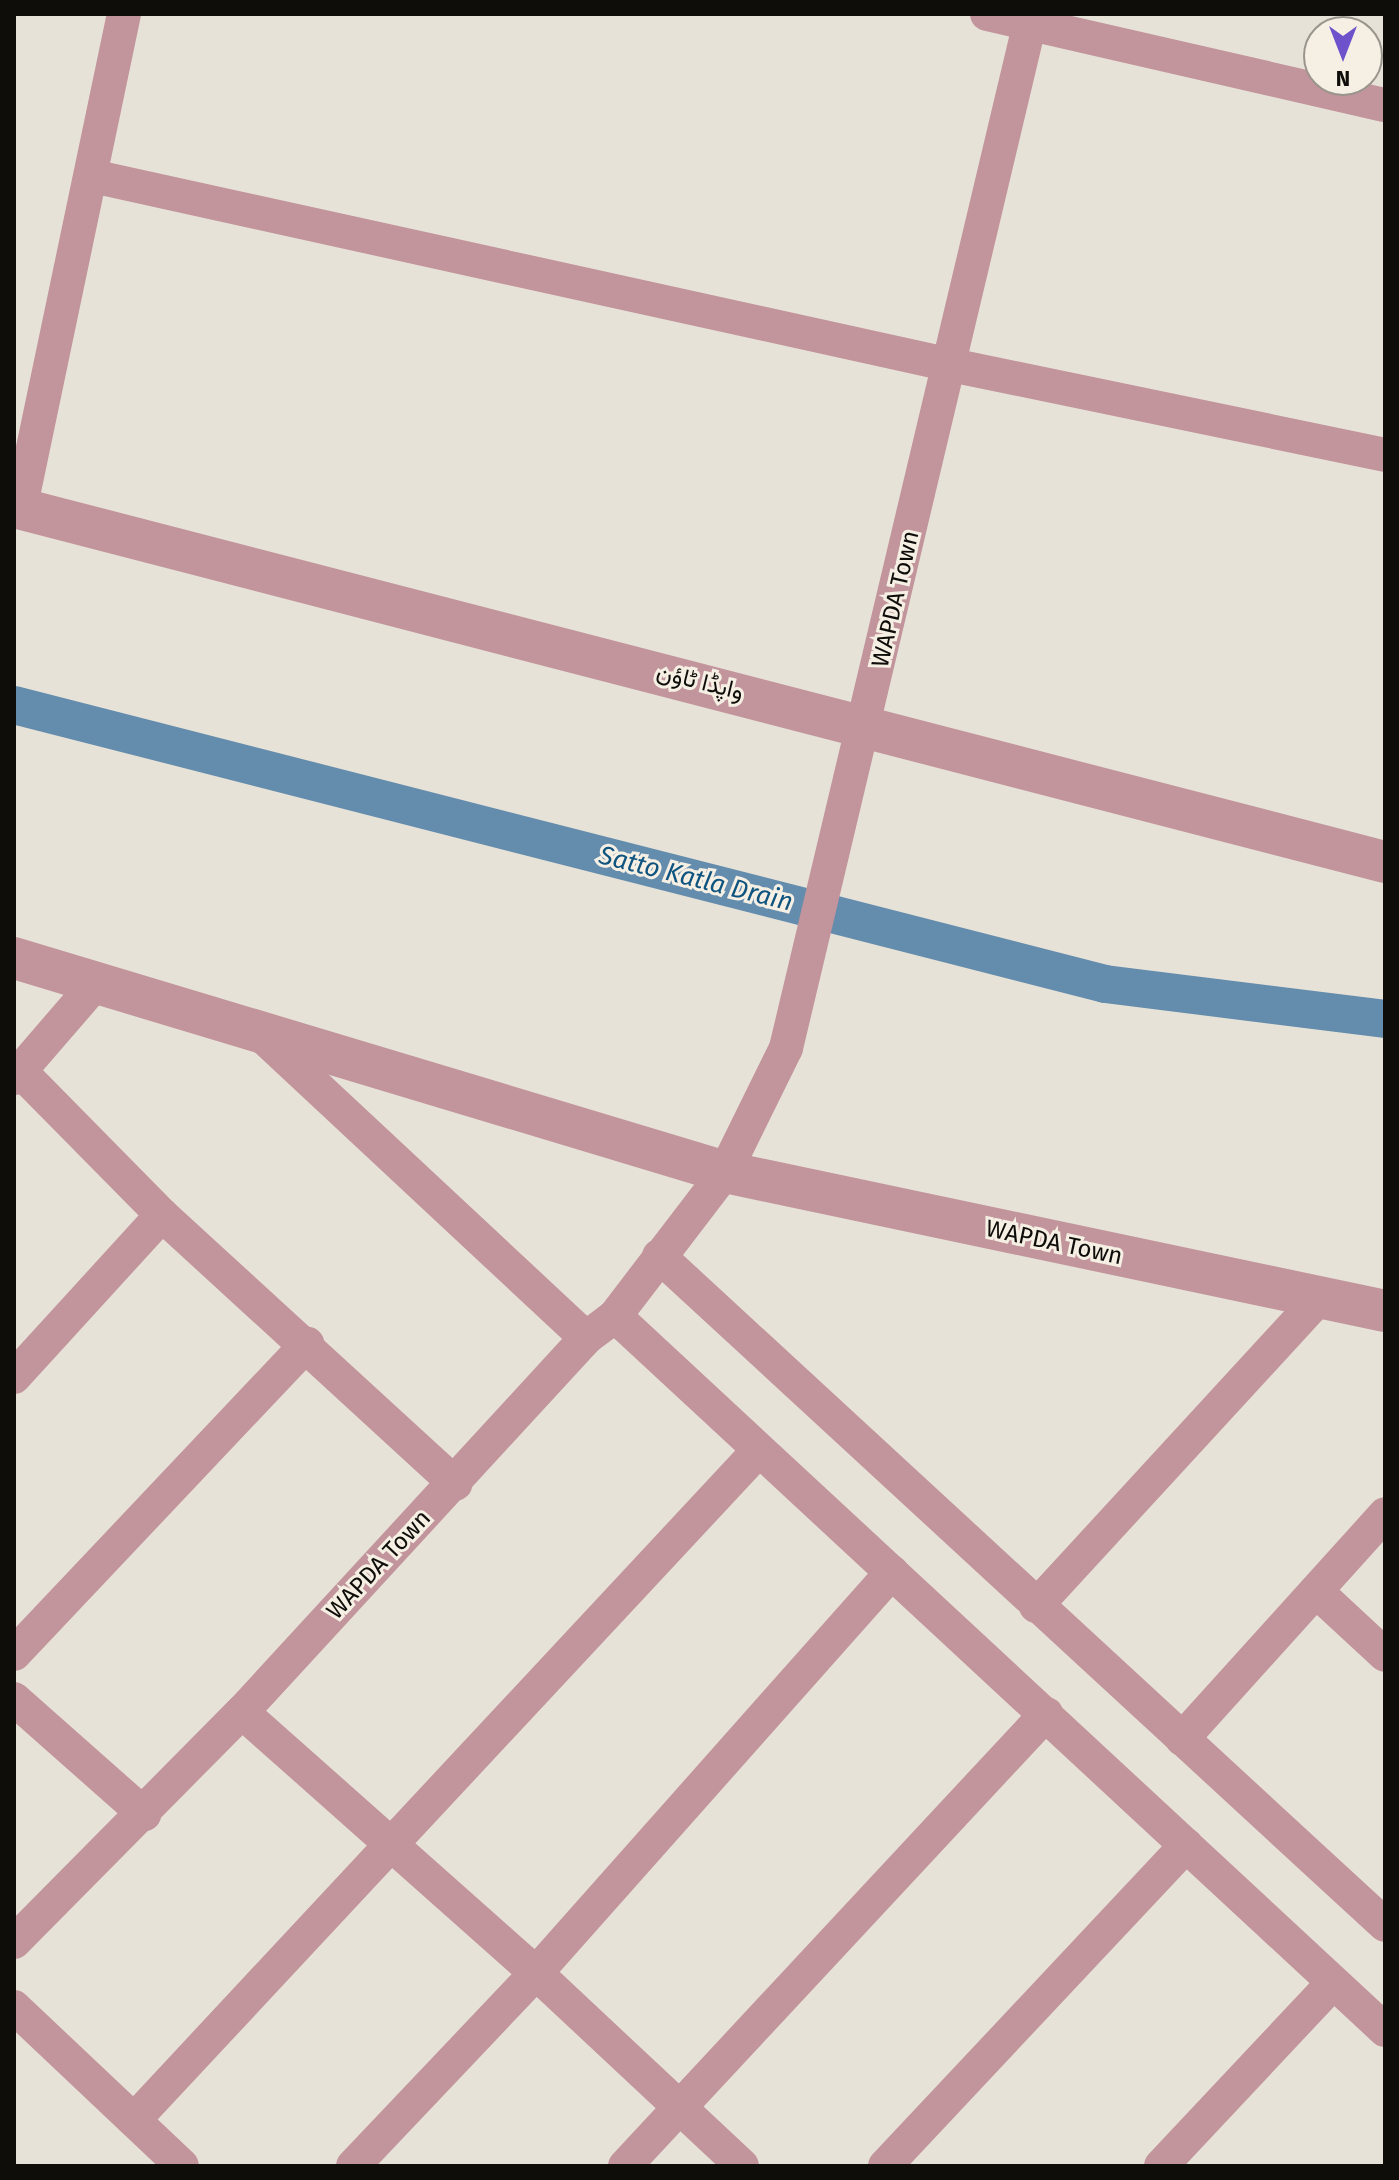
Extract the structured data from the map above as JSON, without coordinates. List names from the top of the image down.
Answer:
{
  "streets": {
    "street": ["WAPDA Town", "واپڈا ٹاؤن"]
  },
  "crossings": [
    ["WAPDA Town", "واپڈا ٹاؤن"]
  ],
  "water": ["Satto Katla Drain"],
  "north": "bottom"
}
